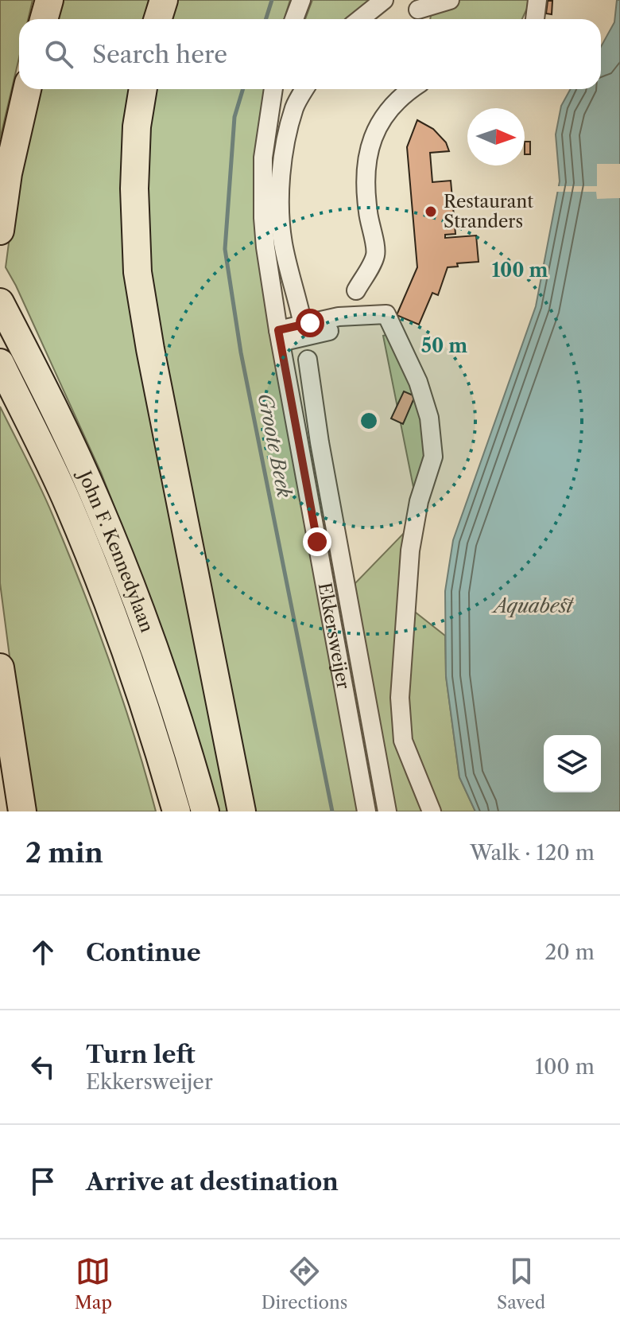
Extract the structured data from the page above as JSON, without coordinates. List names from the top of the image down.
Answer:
{
  "streets": {
    "highway": ["John F. Kennedylaan"],
    "street": ["Ekkersweijer"]
  },
  "water": ["Groote Beek", "Aquabest"],
  "places": ["Restaurant Stranders"],
  "north": "right",
  "page": {
    "search": "Search here",
    "heading": ["2 min", "Walk · 120 m"],
    "list": [
      ["Continue", "20 m"],
      ["Turn left", "Ekkersweijer", "100 m"],
      "Arrive at destination"
    ],
    "nav": ["Map", "Directions", "Saved"]
  },
  "rings": ["100 m", "50 m"]
}
